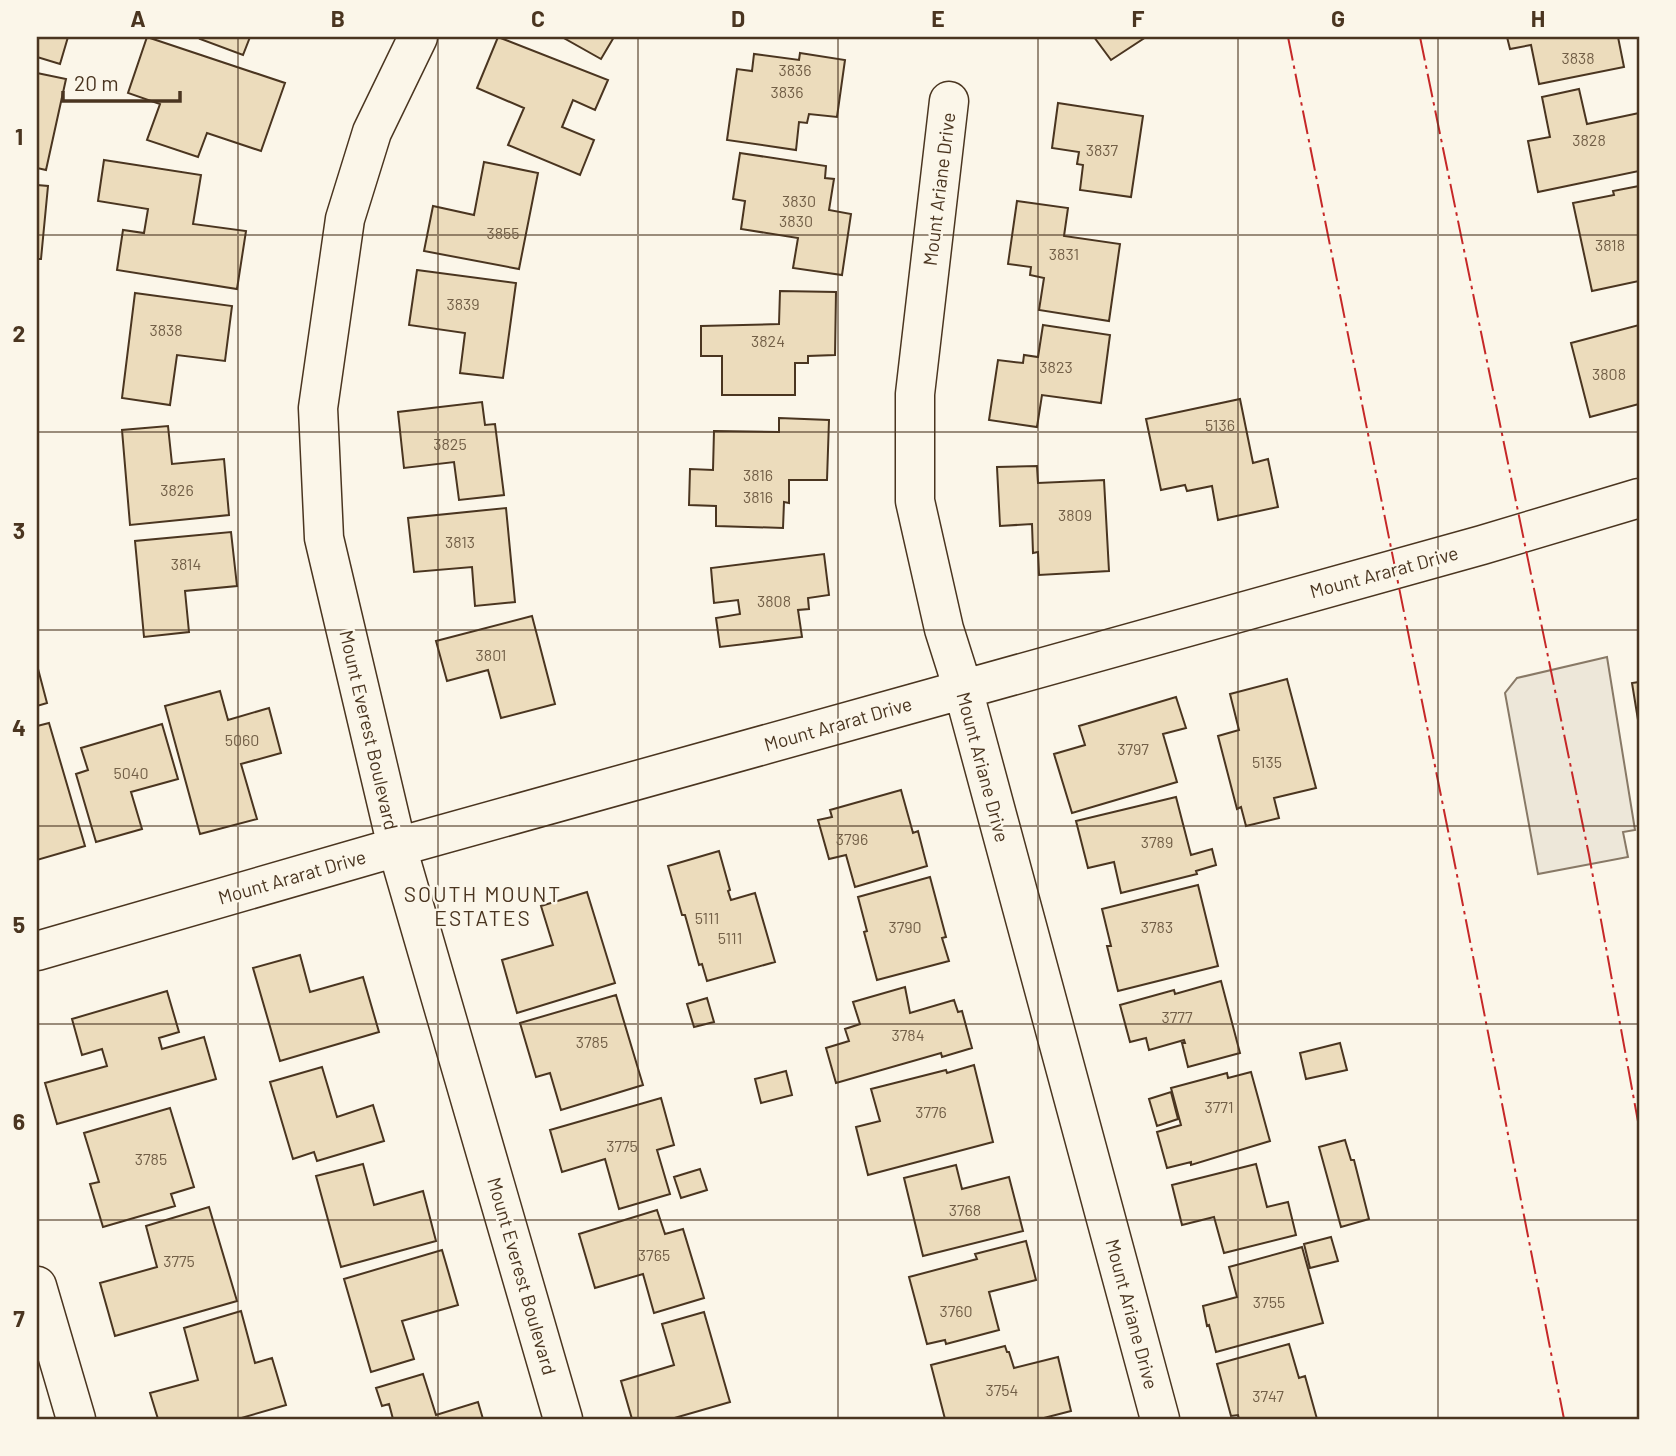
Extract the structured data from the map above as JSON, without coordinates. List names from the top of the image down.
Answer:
{
  "streets": {
    "street": ["Mount Ariane Drive", "Mount Ararat Drive", "Mount Everest Boulevard"]
  },
  "crossings": [
    ["Mount Ariane Drive", "Mount Ararat Drive"],
    ["Mount Ararat Drive", "Mount Everest Boulevard"]
  ],
  "districts": ["SOUTH MOUNT ESTATES"],
  "house_numbers": [
    "3838",
    "3836",
    "3836",
    "3828",
    "3837",
    "3830",
    "3830",
    "3855",
    "3818",
    "3831",
    "3839",
    "3838",
    "3824",
    "3823",
    "3808",
    "5136",
    "3825",
    "3816",
    "3826",
    "3816",
    "3809",
    "3813",
    "3814",
    "3808",
    "3801",
    "5060",
    "3797",
    "5135",
    "5040",
    "3796",
    "3789",
    "5111",
    "3790",
    "3783",
    "5111",
    "3777",
    "3784",
    "3785",
    "3771",
    "3776",
    "3775",
    "3785",
    "3768",
    "3765",
    "3775",
    "3755",
    "3760",
    "3754",
    "3747"
  ],
  "scale_bar": "20 m",
  "grid": {
    "columns": [
      "A",
      "B",
      "C",
      "D",
      "E",
      "F",
      "G",
      "H"
    ],
    "rows": [
      "1",
      "2",
      "3",
      "4",
      "5",
      "6",
      "7"
    ]
  }
}
